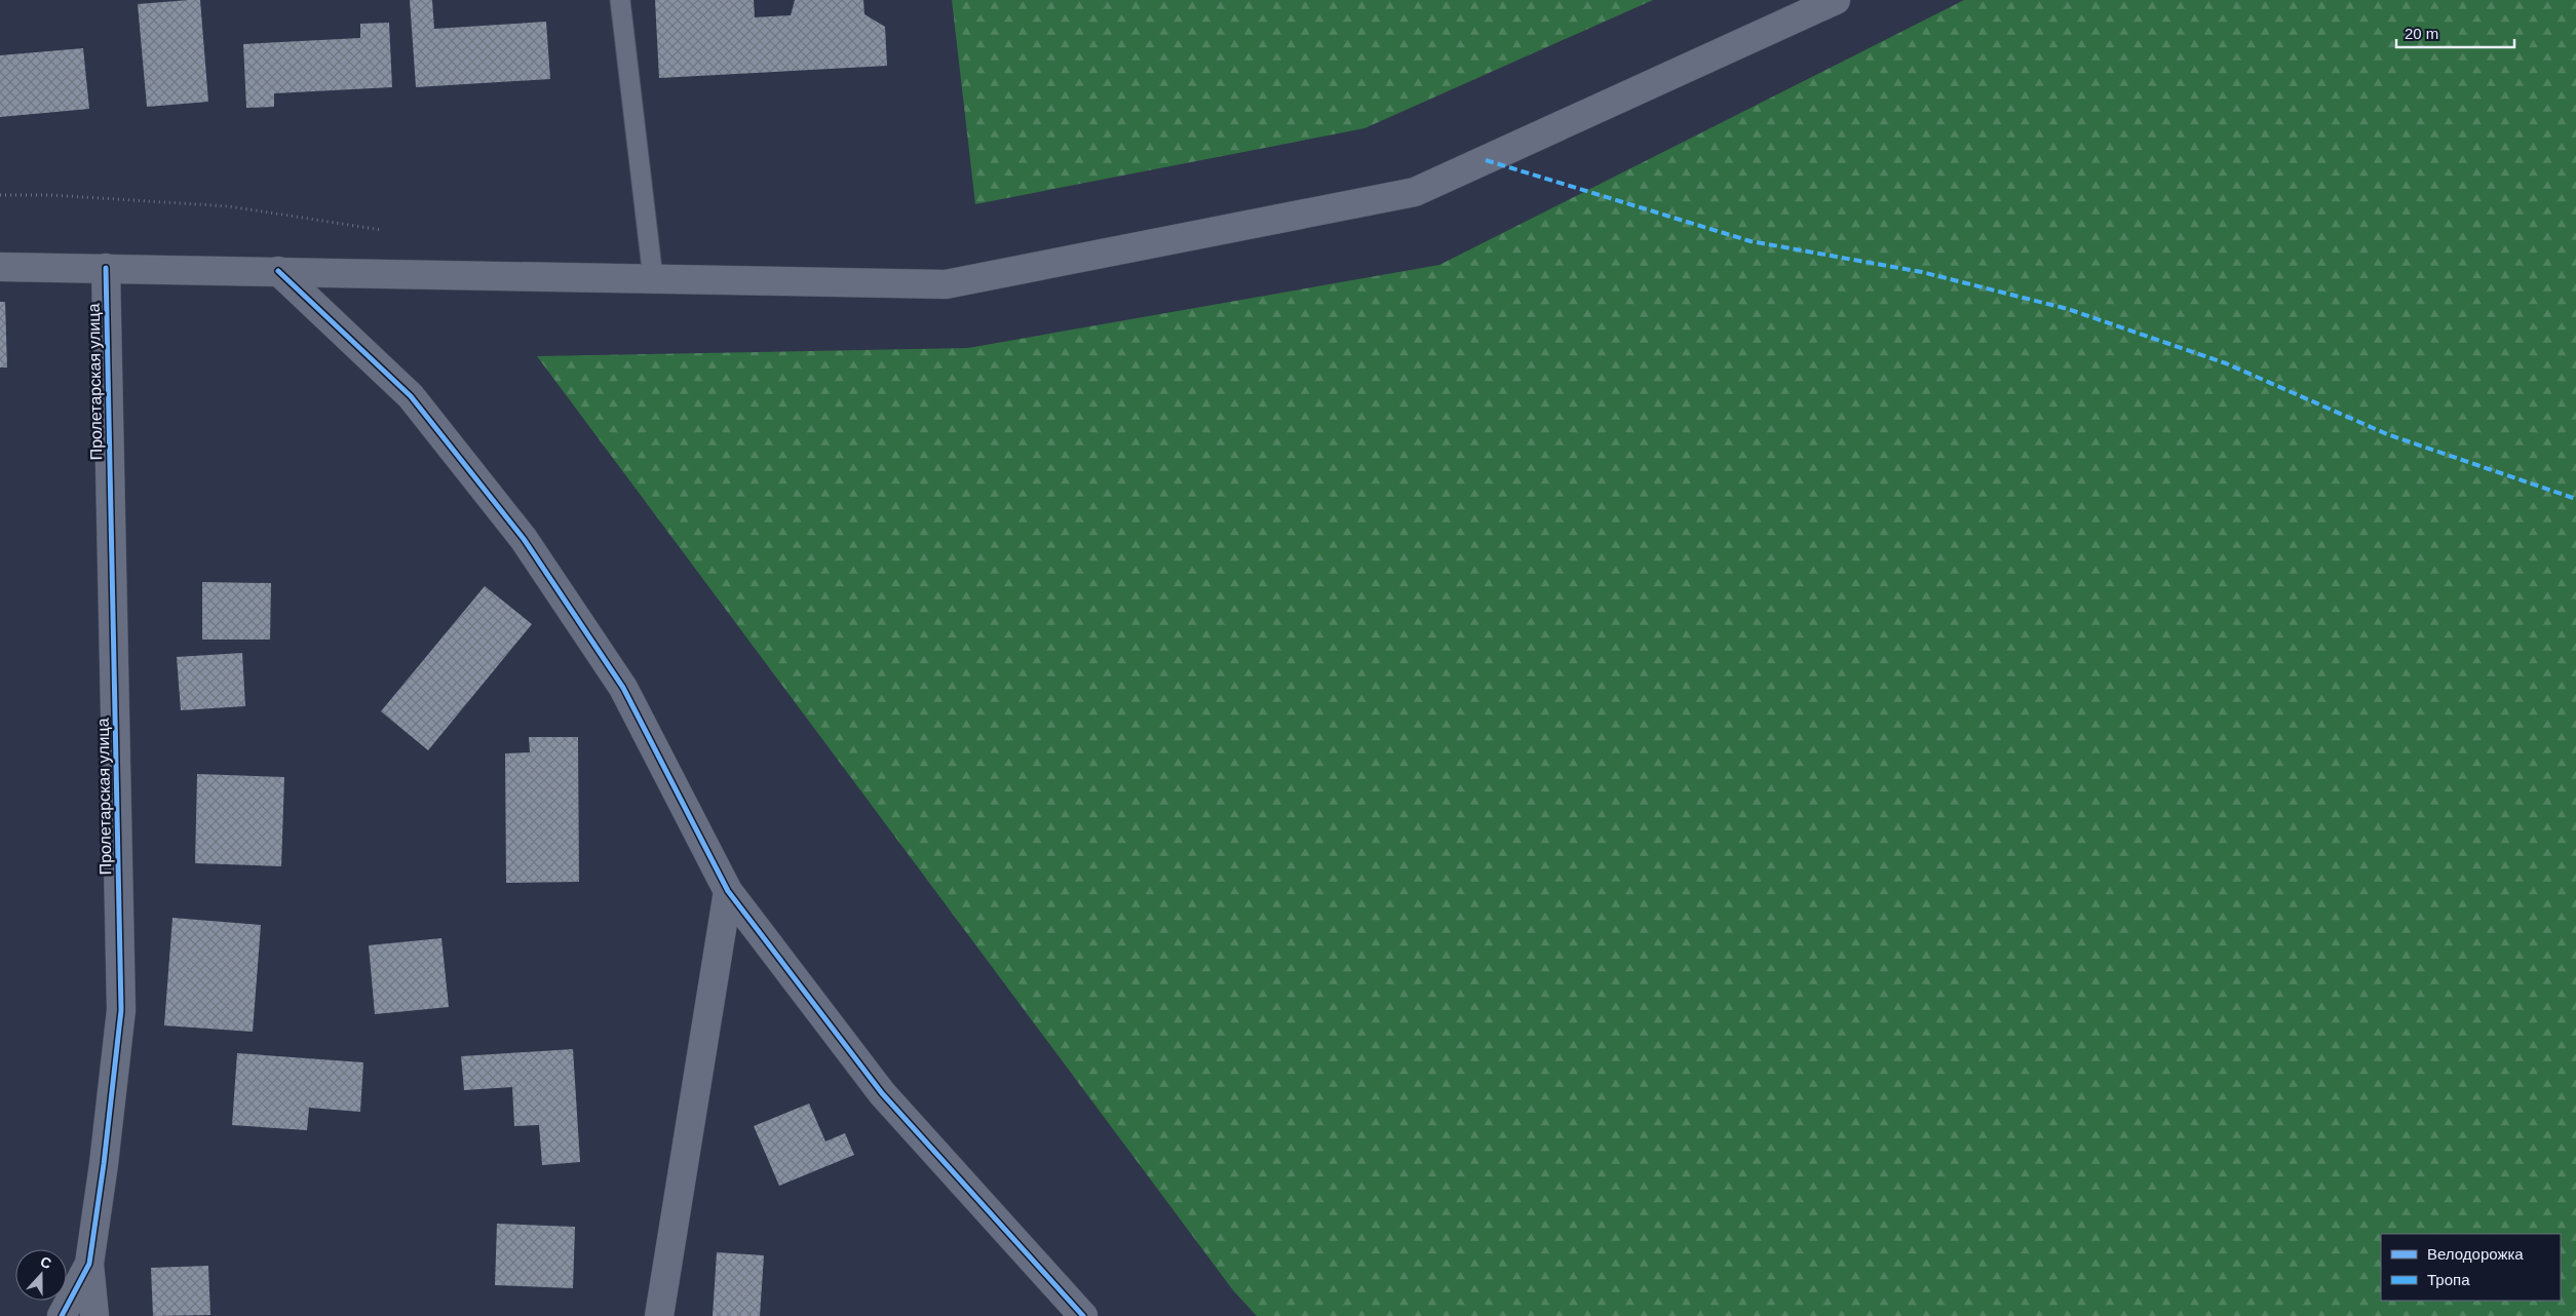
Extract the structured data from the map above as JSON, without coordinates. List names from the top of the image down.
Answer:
{
  "streets": {
    "street": ["Пролетарская улица"]
  },
  "legend": ["Велодорожка", "Тропа"],
  "scale_bar": "20 m",
  "north": "top"
}
